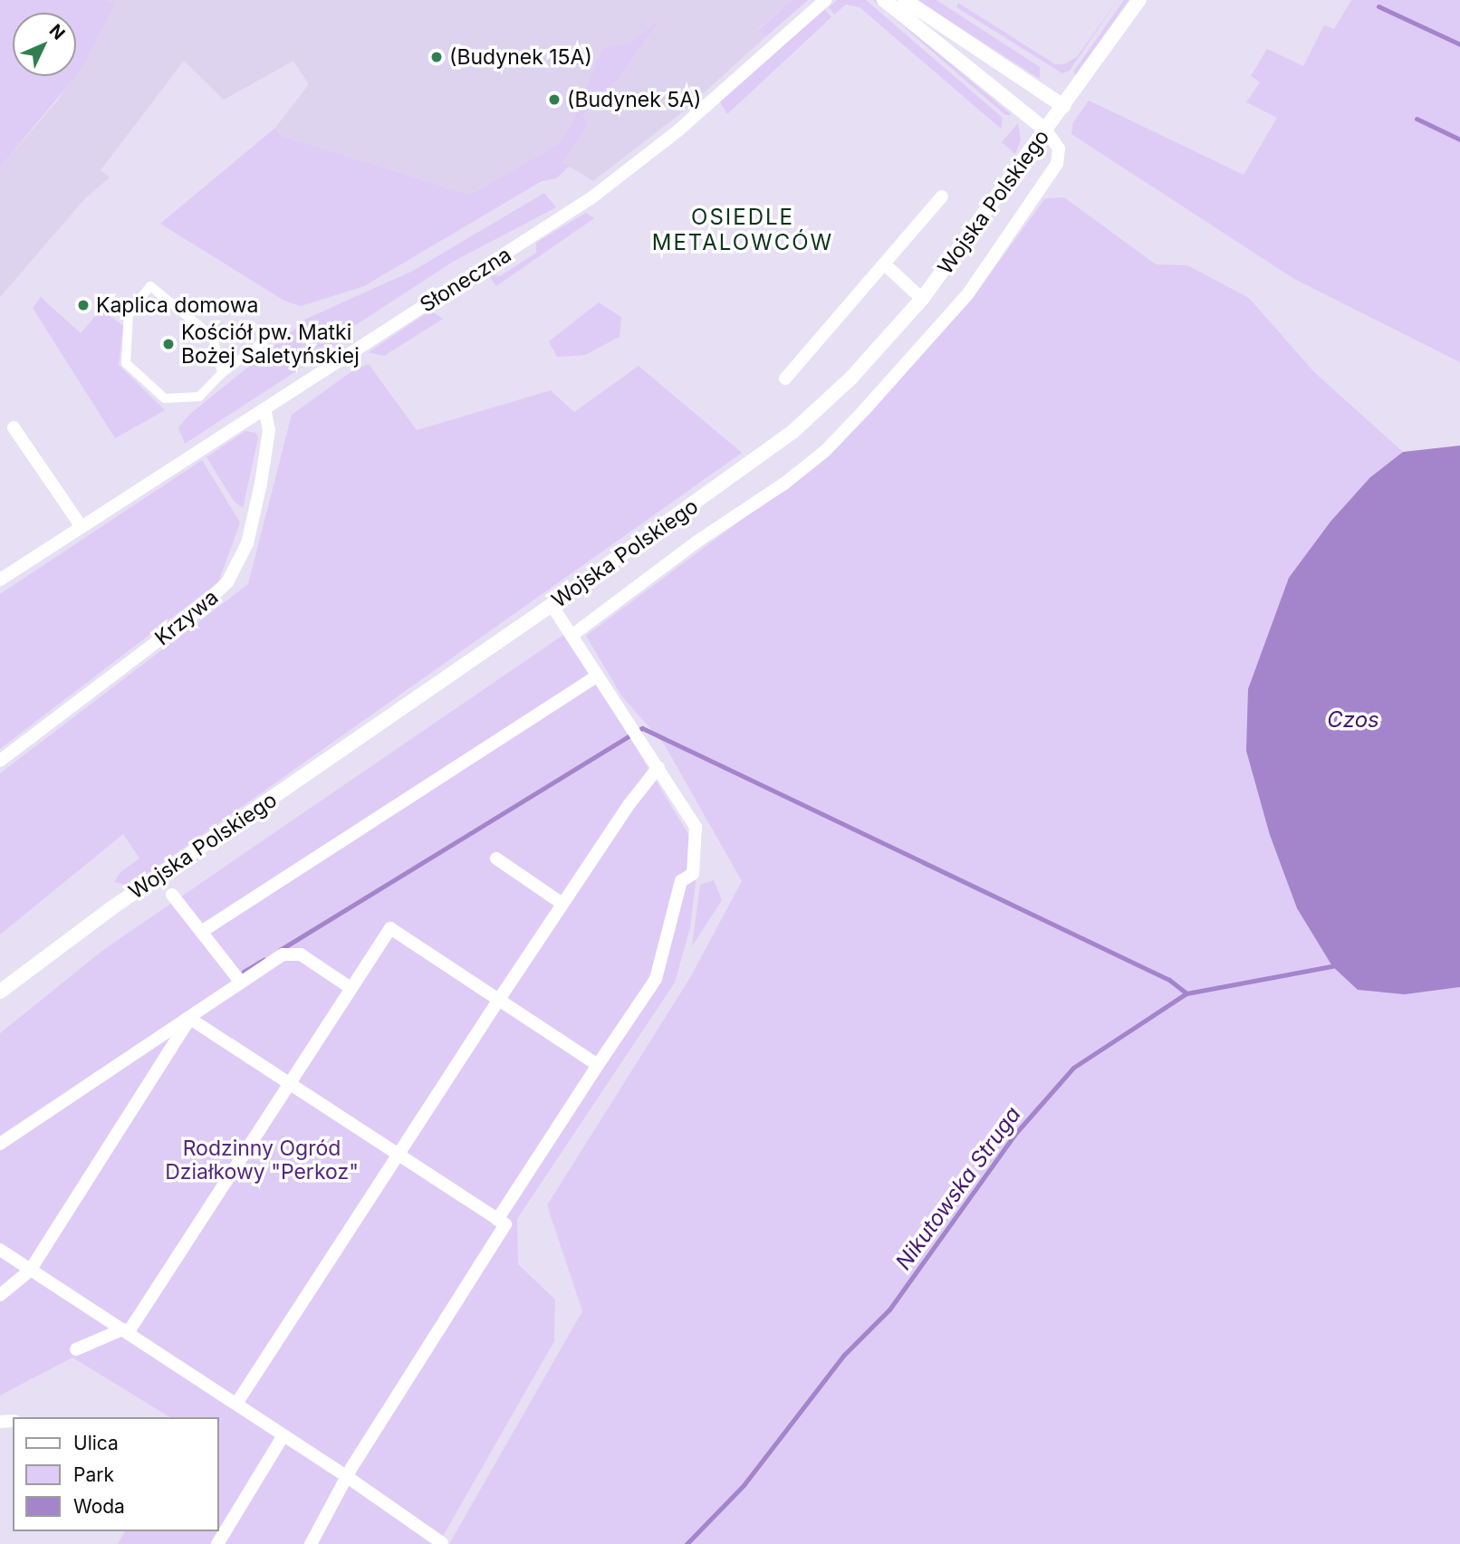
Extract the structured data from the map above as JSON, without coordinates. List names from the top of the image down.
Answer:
{
  "streets": {
    "street": ["Wojska Polskiego", "Słoneczna", "Krzywa"]
  },
  "crossings": [
    ["Słoneczna", "Krzywa"]
  ],
  "districts": ["OSIEDLE METALOWCÓW"],
  "water": ["Czos", "Nikutowska Struga"],
  "parks": ["Rodzinny Ogród Działkowy \"Perkoz\""],
  "places": [
    "(Budynek 15A)",
    "(Budynek 5A)",
    "Kaplica domowa",
    "Kościół pw. Matki Bożej Saletyńskiej"
  ],
  "legend": ["Ulica", "Park", "Woda"],
  "north": "top right"
}
